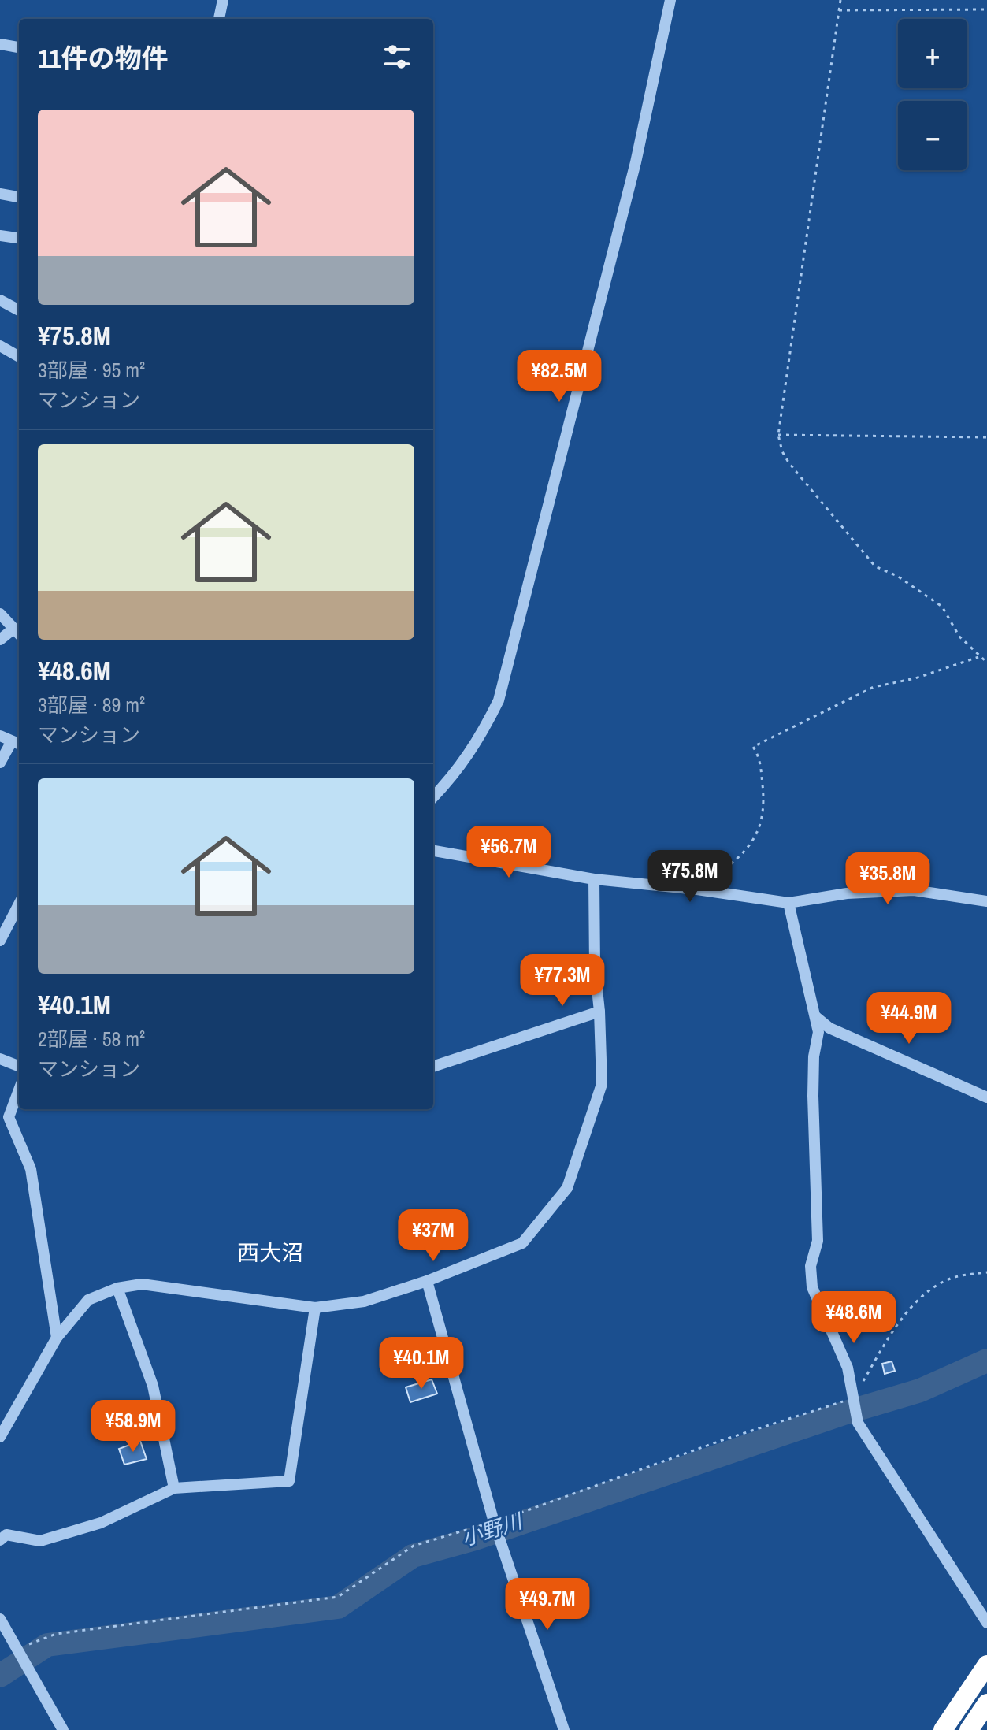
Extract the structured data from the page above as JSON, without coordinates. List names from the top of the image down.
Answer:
{
  "districts": ["西大沼"],
  "water": ["小野川"],
  "page": {
    "map_buttons": ["+", "−"],
    "heading": "11件の物件",
    "list": [
      {
        "name": "¥75.8M",
        "note": "3部屋 · 95 m² · マンション"
      },
      {
        "name": "¥48.6M",
        "note": "3部屋 · 89 m² · マンション"
      },
      {
        "name": "¥40.1M",
        "note": "2部屋 · 58 m² · マンション"
      }
    ],
    "price": [
      "¥82.5M",
      "¥56.7M",
      "¥75.8M",
      "¥35.8M",
      "¥77.3M",
      "¥44.9M",
      "¥37M",
      "¥48.6M",
      "¥40.1M",
      "¥58.9M",
      "¥49.7M"
    ]
  }
}
